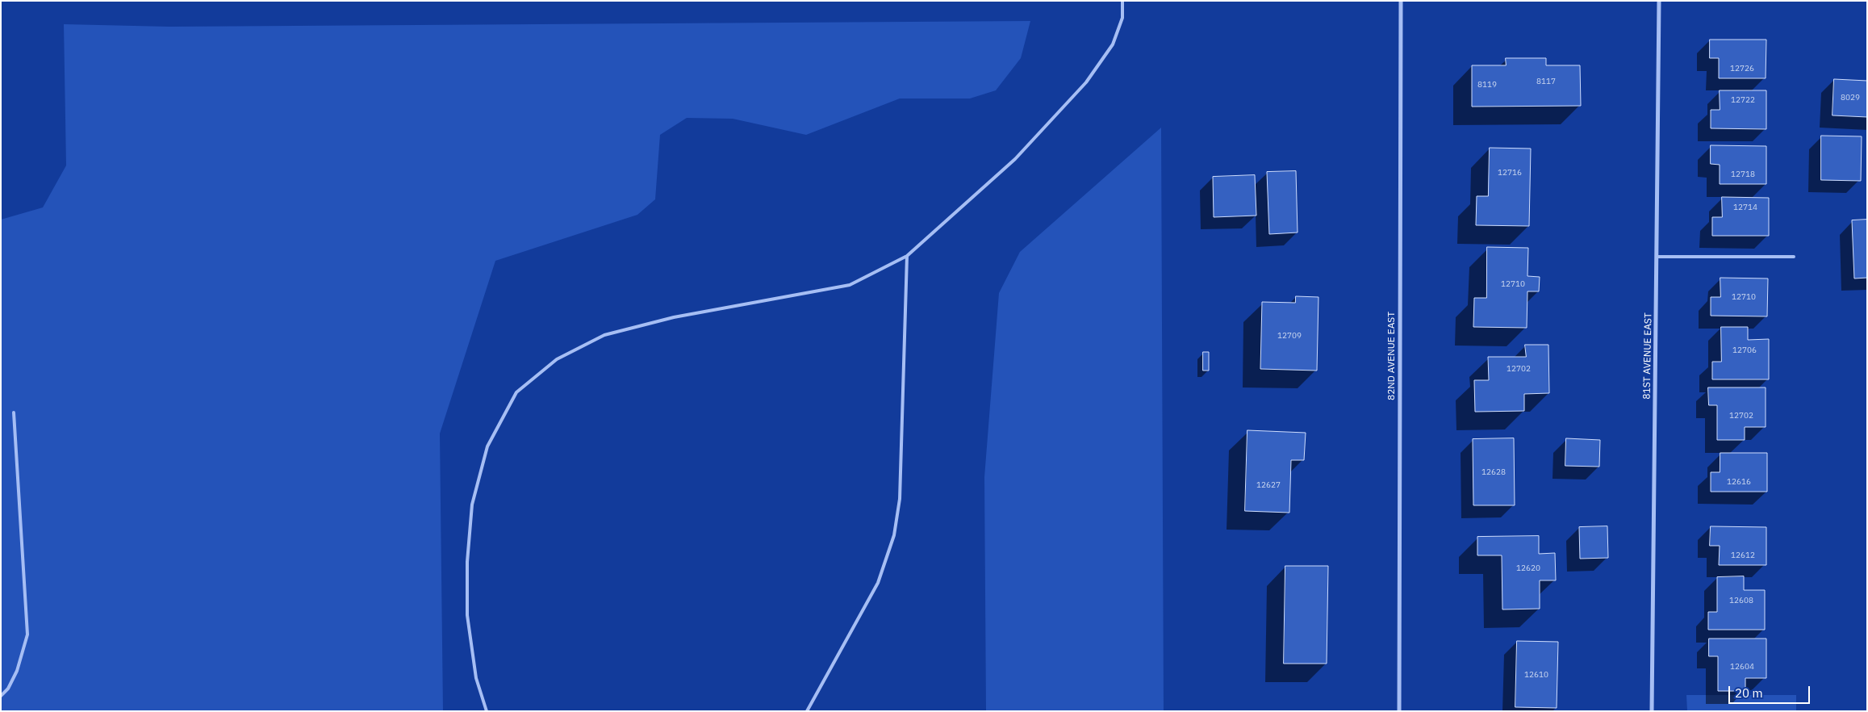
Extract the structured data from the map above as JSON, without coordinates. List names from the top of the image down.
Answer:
{
  "streets": {
    "street": ["82ND AVENUE EAST", "81ST AVENUE EAST"]
  },
  "house_numbers": [
    "12726",
    "8117",
    "8119",
    "8029",
    "12722",
    "12716",
    "12718",
    "12714",
    "12710",
    "12710",
    "12709",
    "12706",
    "12702",
    "12702",
    "12628",
    "12616",
    "12627",
    "12612",
    "12620",
    "12608",
    "12604",
    "12610"
  ],
  "scale_bar": "20 m"
}
